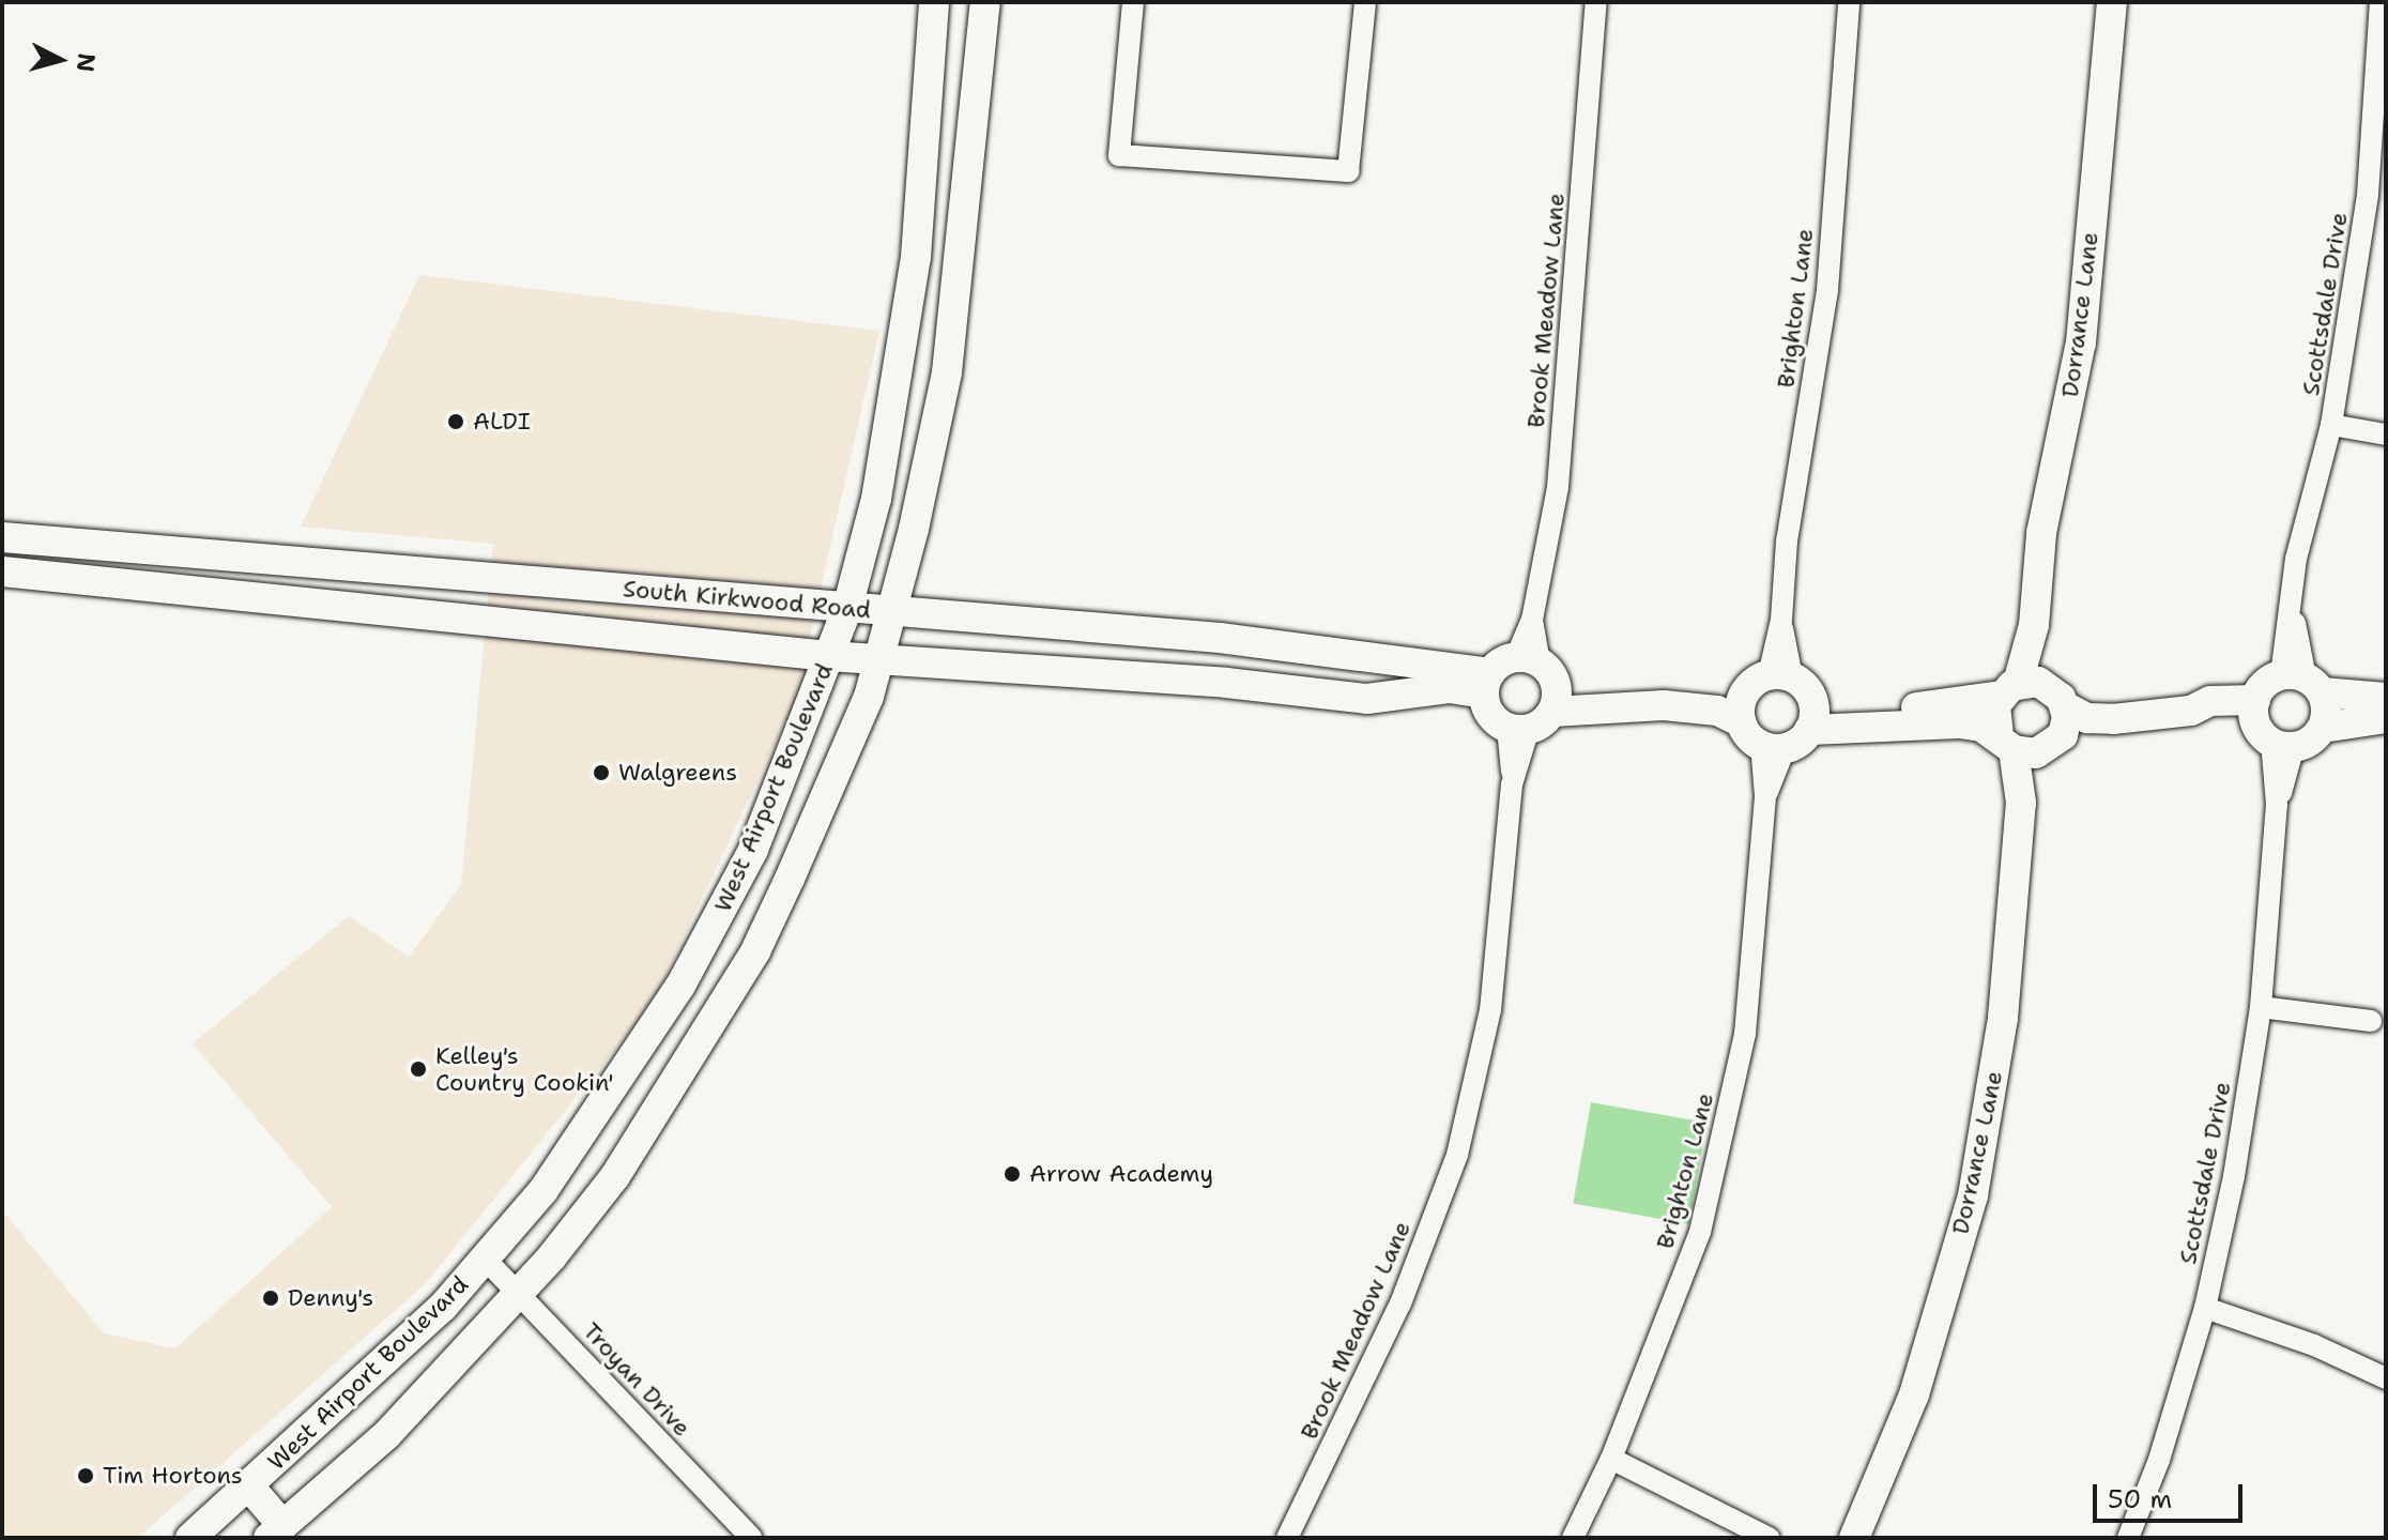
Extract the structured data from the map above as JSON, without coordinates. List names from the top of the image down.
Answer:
{
  "streets": {
    "main road": ["Dorrance Lane", "South Kirkwood Road", "West Airport Boulevard"],
    "street": [
      "Scottsdale Drive",
      "Brighton Lane",
      "Brook Meadow Lane",
      "Troyan Drive"
    ]
  },
  "crossings": [
    ["Brook Meadow Lane", "South Kirkwood Road"],
    ["South Kirkwood Road", "West Airport Boulevard"],
    ["West Airport Boulevard", "Troyan Drive"]
  ],
  "places": [
    "ALDI",
    "Walgreens",
    "Kelley's Country Cookin'",
    "Arrow Academy",
    "Denny's",
    "Tim Hortons"
  ],
  "scale_bar": "50 m",
  "north": "right"
}
